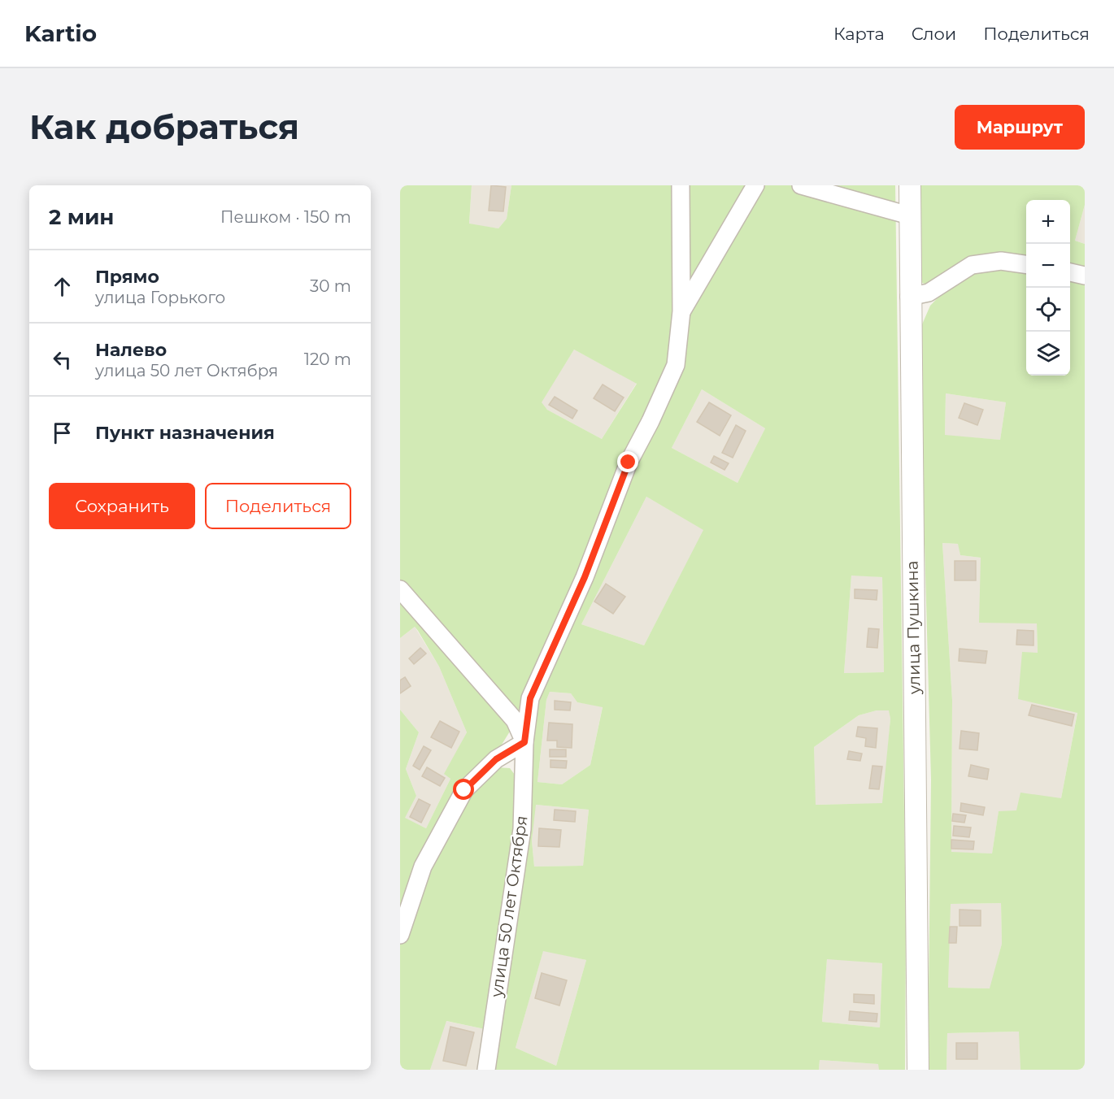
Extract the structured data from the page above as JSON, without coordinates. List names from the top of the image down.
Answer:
{
  "streets": {
    "street": ["улица Пушкина", "улица 50 лет Октября"]
  },
  "page": {
    "header": "Kartio",
    "nav": ["Карта", "Слои", "Поделиться"],
    "buttons": [
      "Маршрут",
      ["Сохранить", "Поделиться"]
    ],
    "title": "Как добраться",
    "heading": ["2 мин", "Пешком · 150 m"],
    "map_buttons": ["+", "−"],
    "list": [
      ["Прямо", "улица Горького", "30 m"],
      ["Налево", "улица 50 лет Октября", "120 m"],
      "Пункт назначения"
    ]
  }
}
